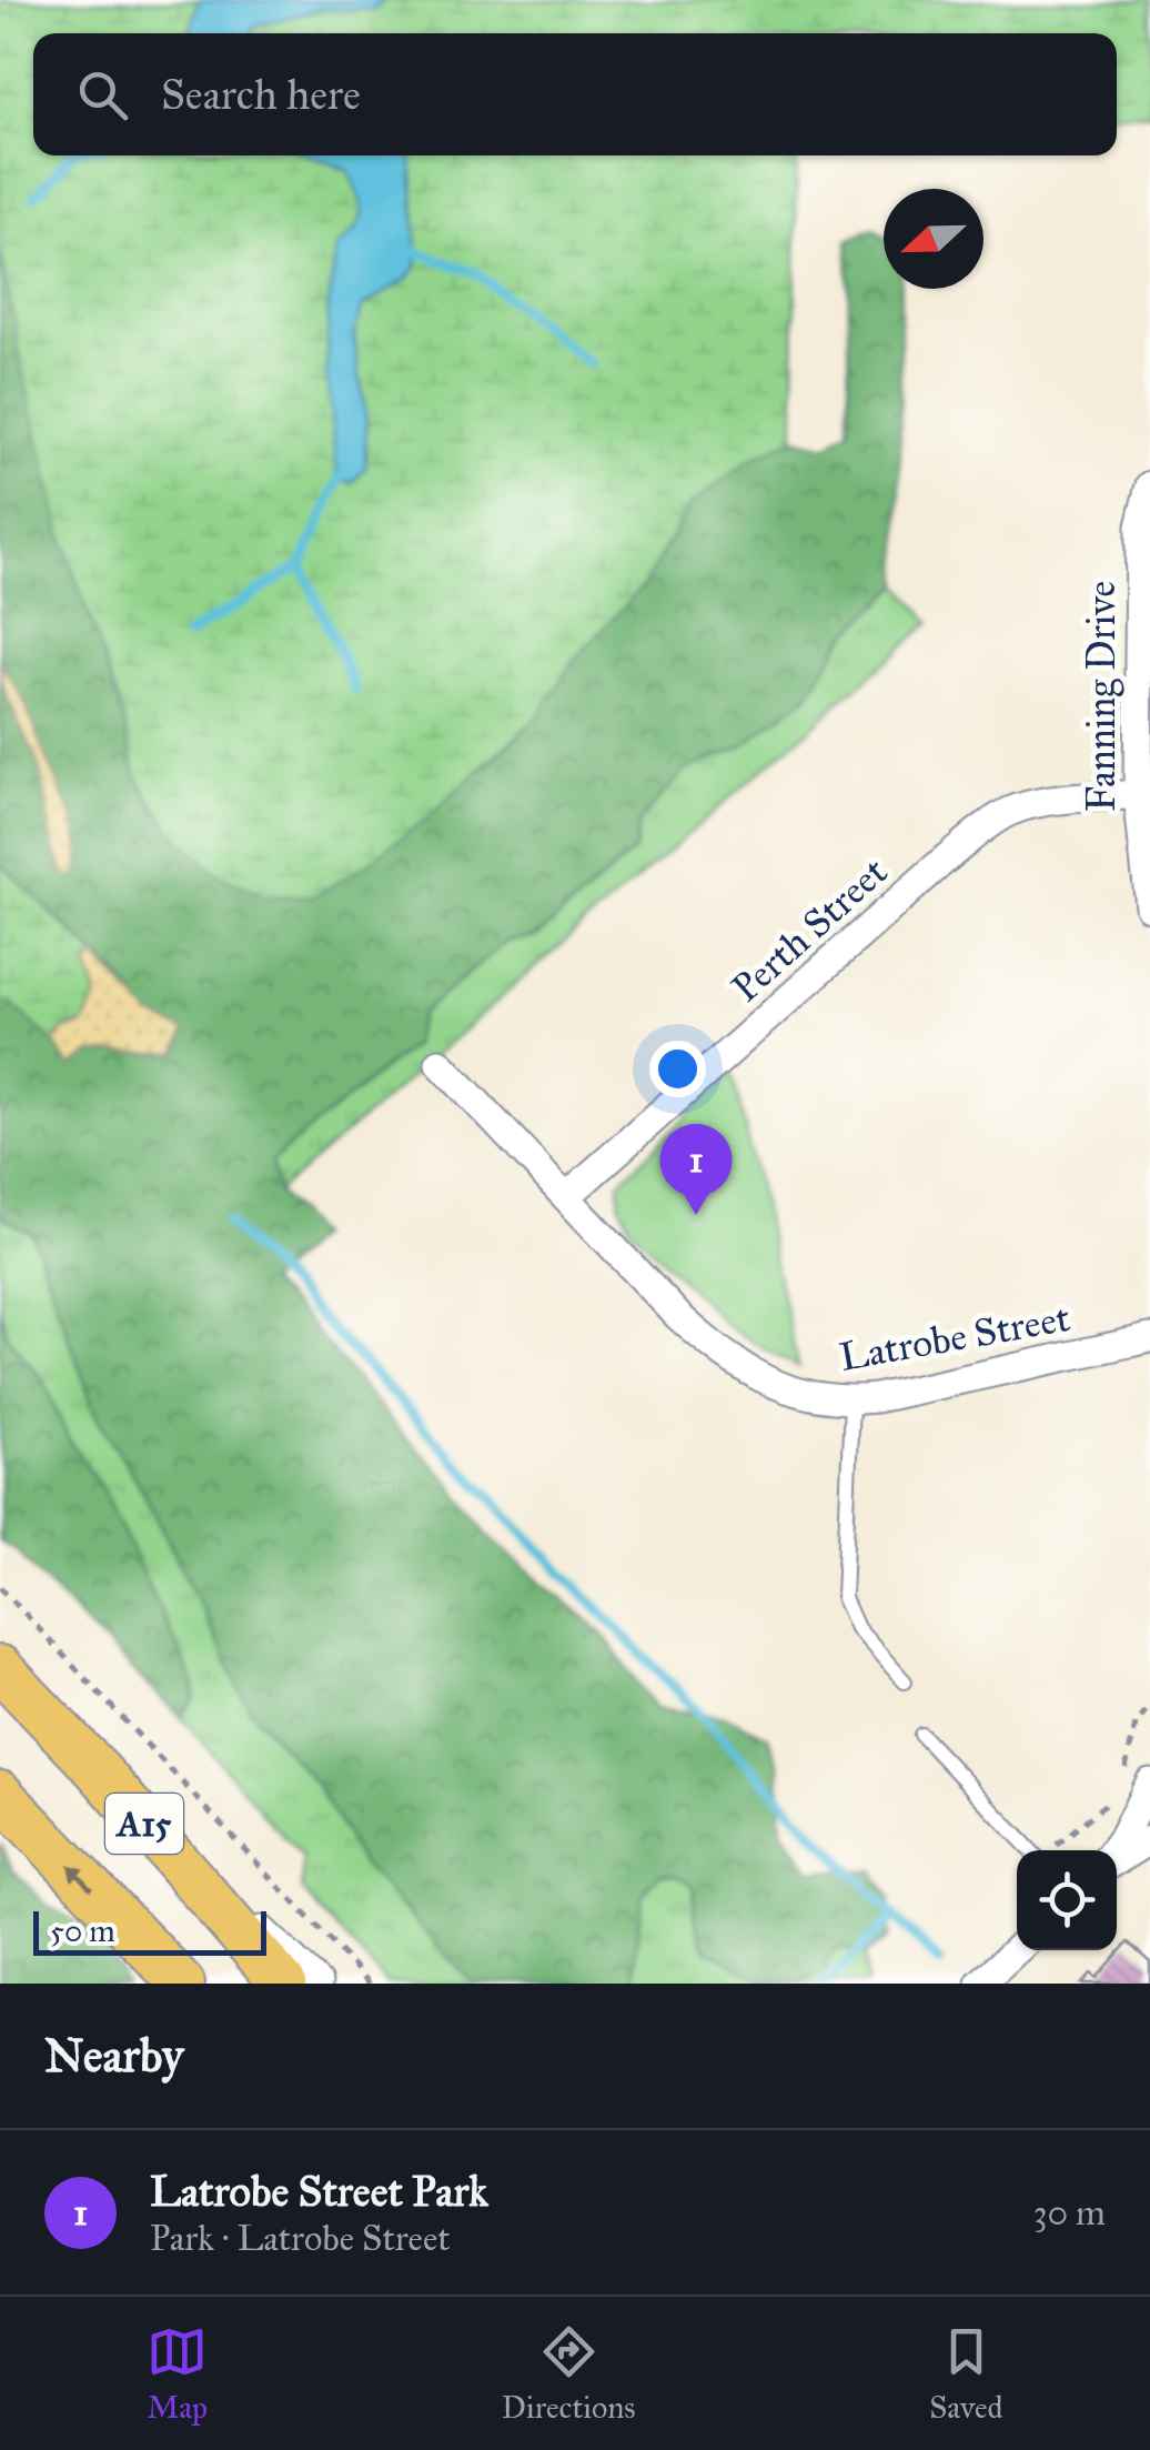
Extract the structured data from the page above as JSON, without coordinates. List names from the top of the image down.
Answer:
{
  "streets": {
    "main road": ["A15"],
    "street": ["Fanning Drive", "Perth Street", "Latrobe Street"]
  },
  "crossings": [
    ["Fanning Drive", "Perth Street"],
    ["Perth Street", "Latrobe Street"]
  ],
  "scale_bar": "50 m",
  "north": "left",
  "page": {
    "search": "Search here",
    "pins": "1",
    "scale": "50 m",
    "heading": "Nearby",
    "list": [
      {
        "mark": "1",
        "name": "Latrobe Street Park",
        "note": "Park · Latrobe Street",
        "value": "30 m"
      }
    ],
    "nav": ["Map", "Directions", "Saved"]
  }
}
